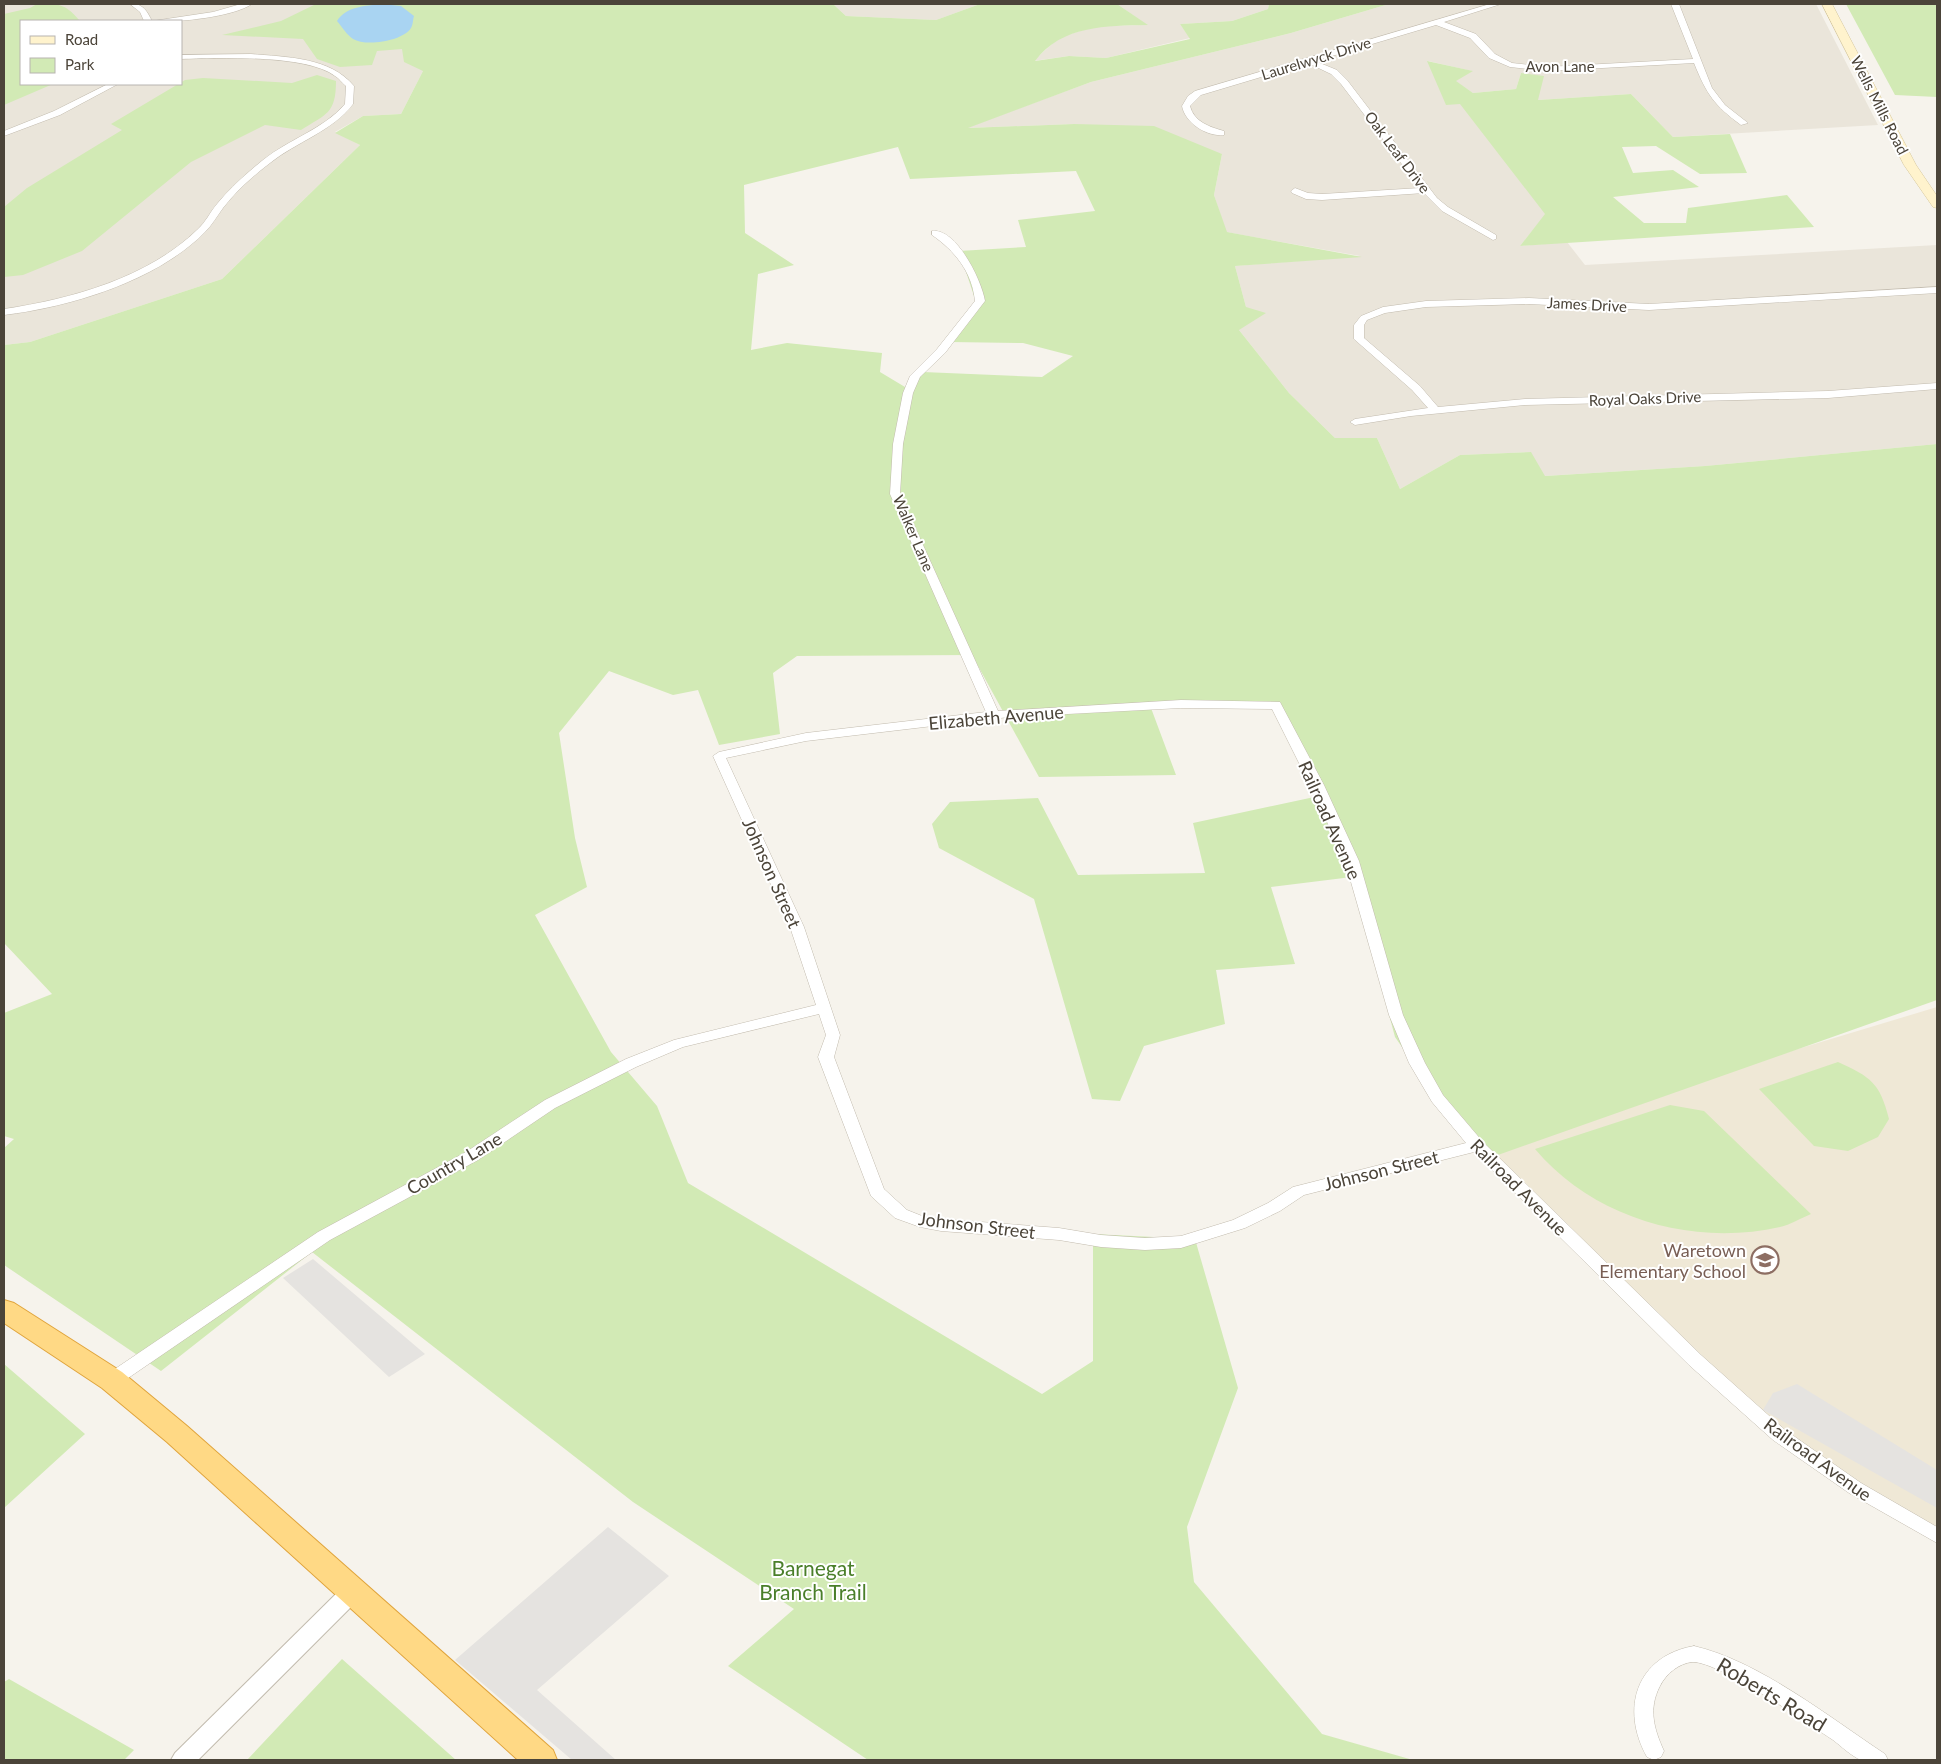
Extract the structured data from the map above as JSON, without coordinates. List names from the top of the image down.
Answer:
{
  "streets": {
    "main road": ["Wells Mills Road"],
    "street": [
      "Laurelwyck Drive",
      "Avon Lane",
      "Oak Leaf Drive",
      "James Drive",
      "Royal Oaks Drive",
      "Walker Lane",
      "Elizabeth Avenue",
      "Railroad Avenue",
      "Johnson Street",
      "Country Lane",
      "Roberts Road"
    ]
  },
  "crossings": [
    ["Laurelwyck Drive", "Avon Lane"],
    ["Laurelwyck Drive", "Oak Leaf Drive"],
    ["James Drive", "Royal Oaks Drive"],
    ["Walker Lane", "Elizabeth Avenue"],
    ["Elizabeth Avenue", "Railroad Avenue"],
    ["Elizabeth Avenue", "Johnson Street"],
    ["Railroad Avenue", "Johnson Street"],
    ["Johnson Street", "Country Lane"]
  ],
  "parks": ["Barnegat Branch Trail"],
  "places": {
    "school or university": ["Waretown Elementary School"]
  },
  "legend": ["Road", "Park"]
}
